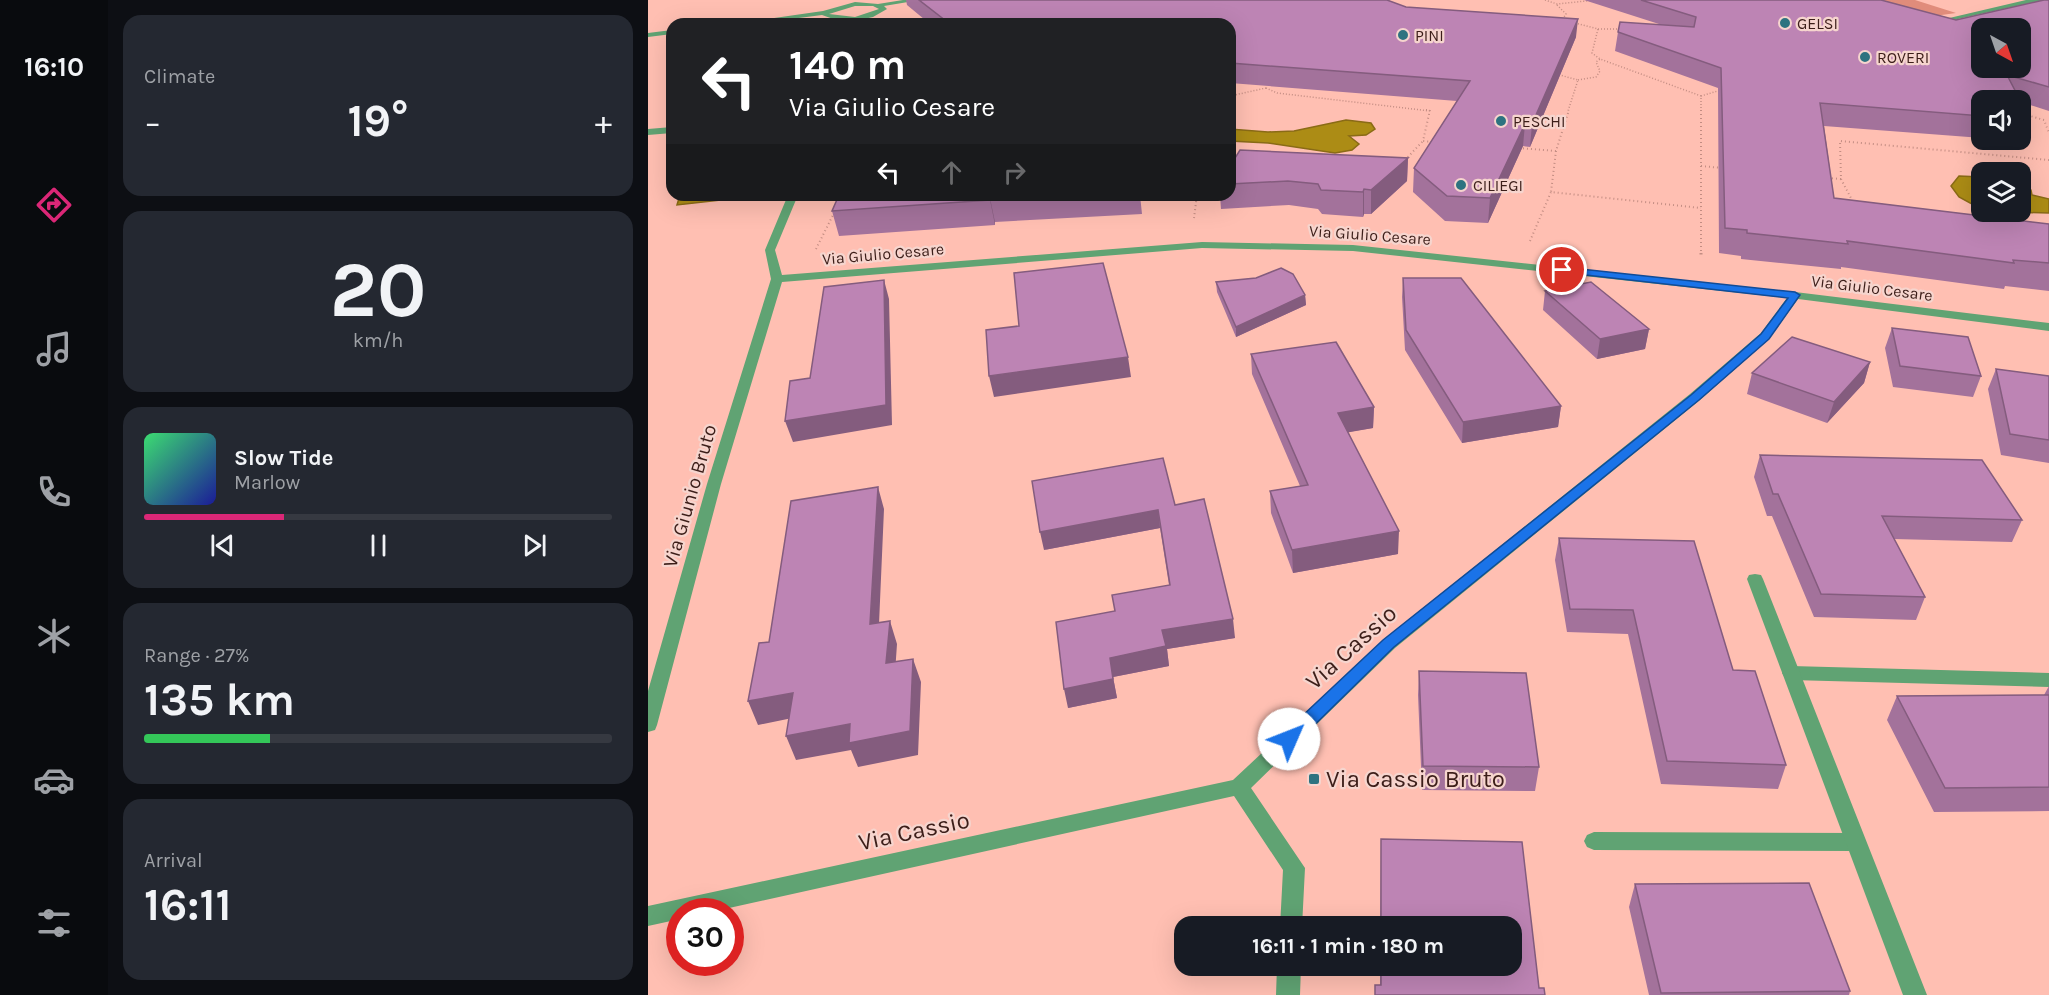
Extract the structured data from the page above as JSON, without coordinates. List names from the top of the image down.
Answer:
{
  "streets": {
    "street": ["Via Giulio Cesare", "Via Giunio Bruto", "Via Cassio"]
  },
  "crossings": [
    ["Via Giulio Cesare", "Via Giunio Bruto"],
    ["Via Giulio Cesare", "Via Cassio"]
  ],
  "places": {
    "other": [
      "GELSI",
      "PINI",
      "ROVERI",
      "PESCHI",
      "CILIEGI"
    ],
    "transit": ["Via Cassio Bruto"]
  },
  "north": "bottom right",
  "page": {
    "tabs": "16:10",
    "tile": [
      "Climate",
      ["20", "km/h"],
      ["Range · 27%", "135 km"],
      ["Arrival", "16:11"]
    ],
    "turn": ["140 m", "Via Giulio Cesare"],
    "heat": ["−", "19°", "+"],
    "song": ["Slow Tide", "Marlow"],
    "limit": "30",
    "trip": "16:11 · 1 min · 180 m"
  }
}
